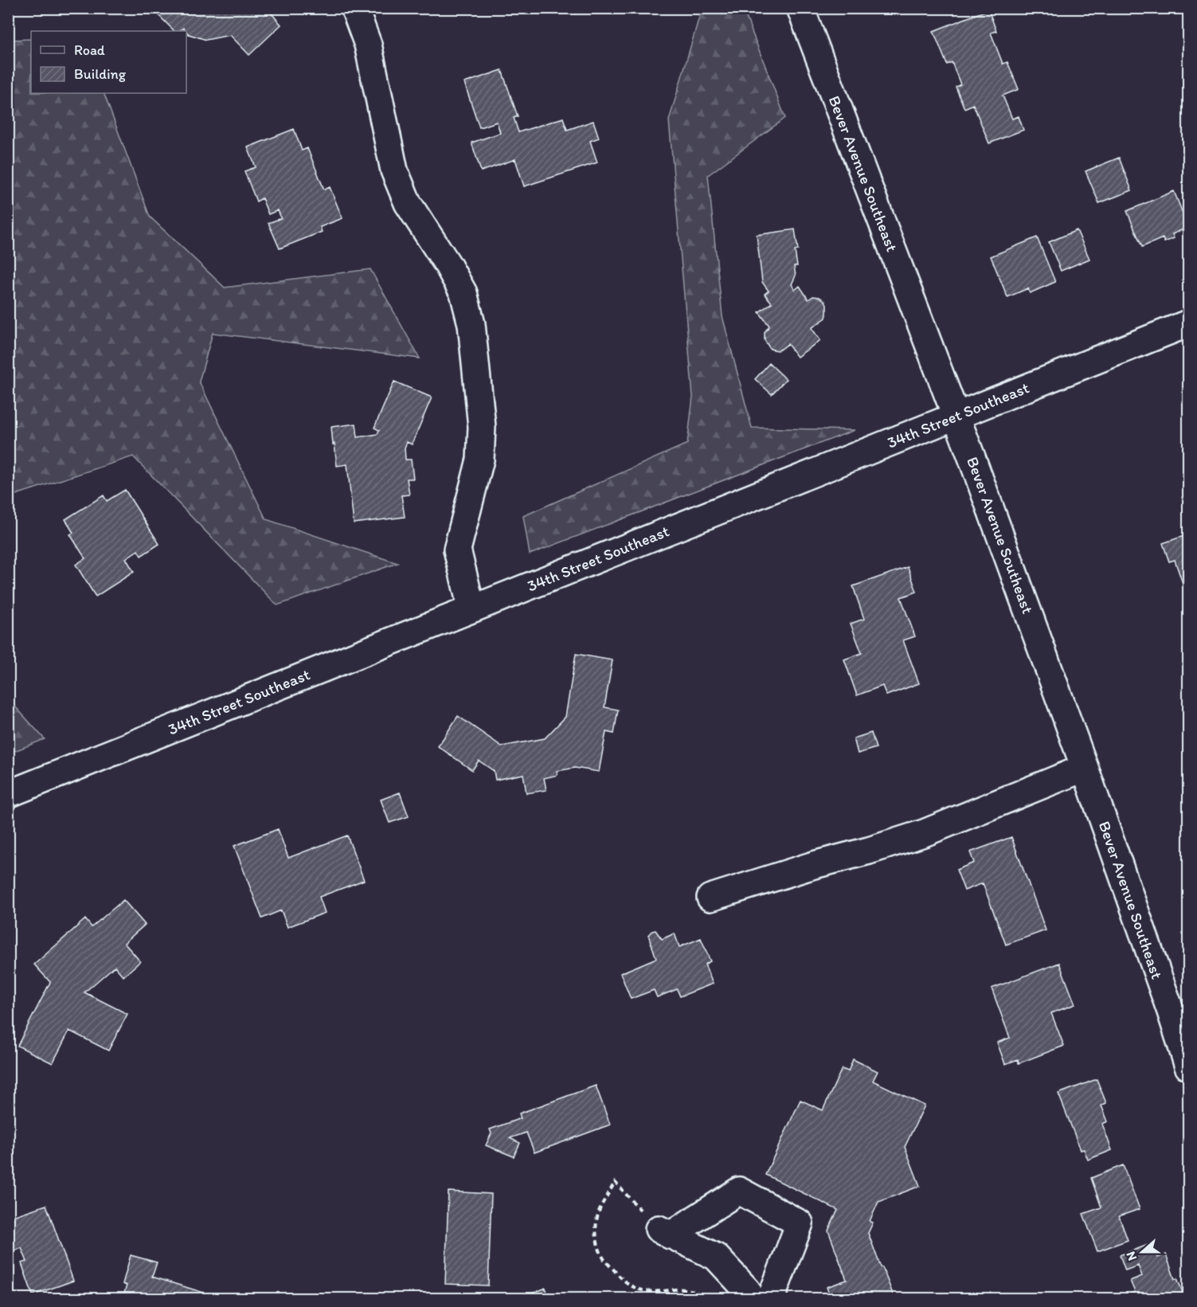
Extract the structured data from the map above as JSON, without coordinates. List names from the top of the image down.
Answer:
{
  "streets": {
    "street": ["Bever Avenue Southeast", "34th Street Southeast"]
  },
  "crossings": [
    ["Bever Avenue Southeast", "34th Street Southeast"]
  ],
  "legend": ["Road", "Building"],
  "north": "left"
}
